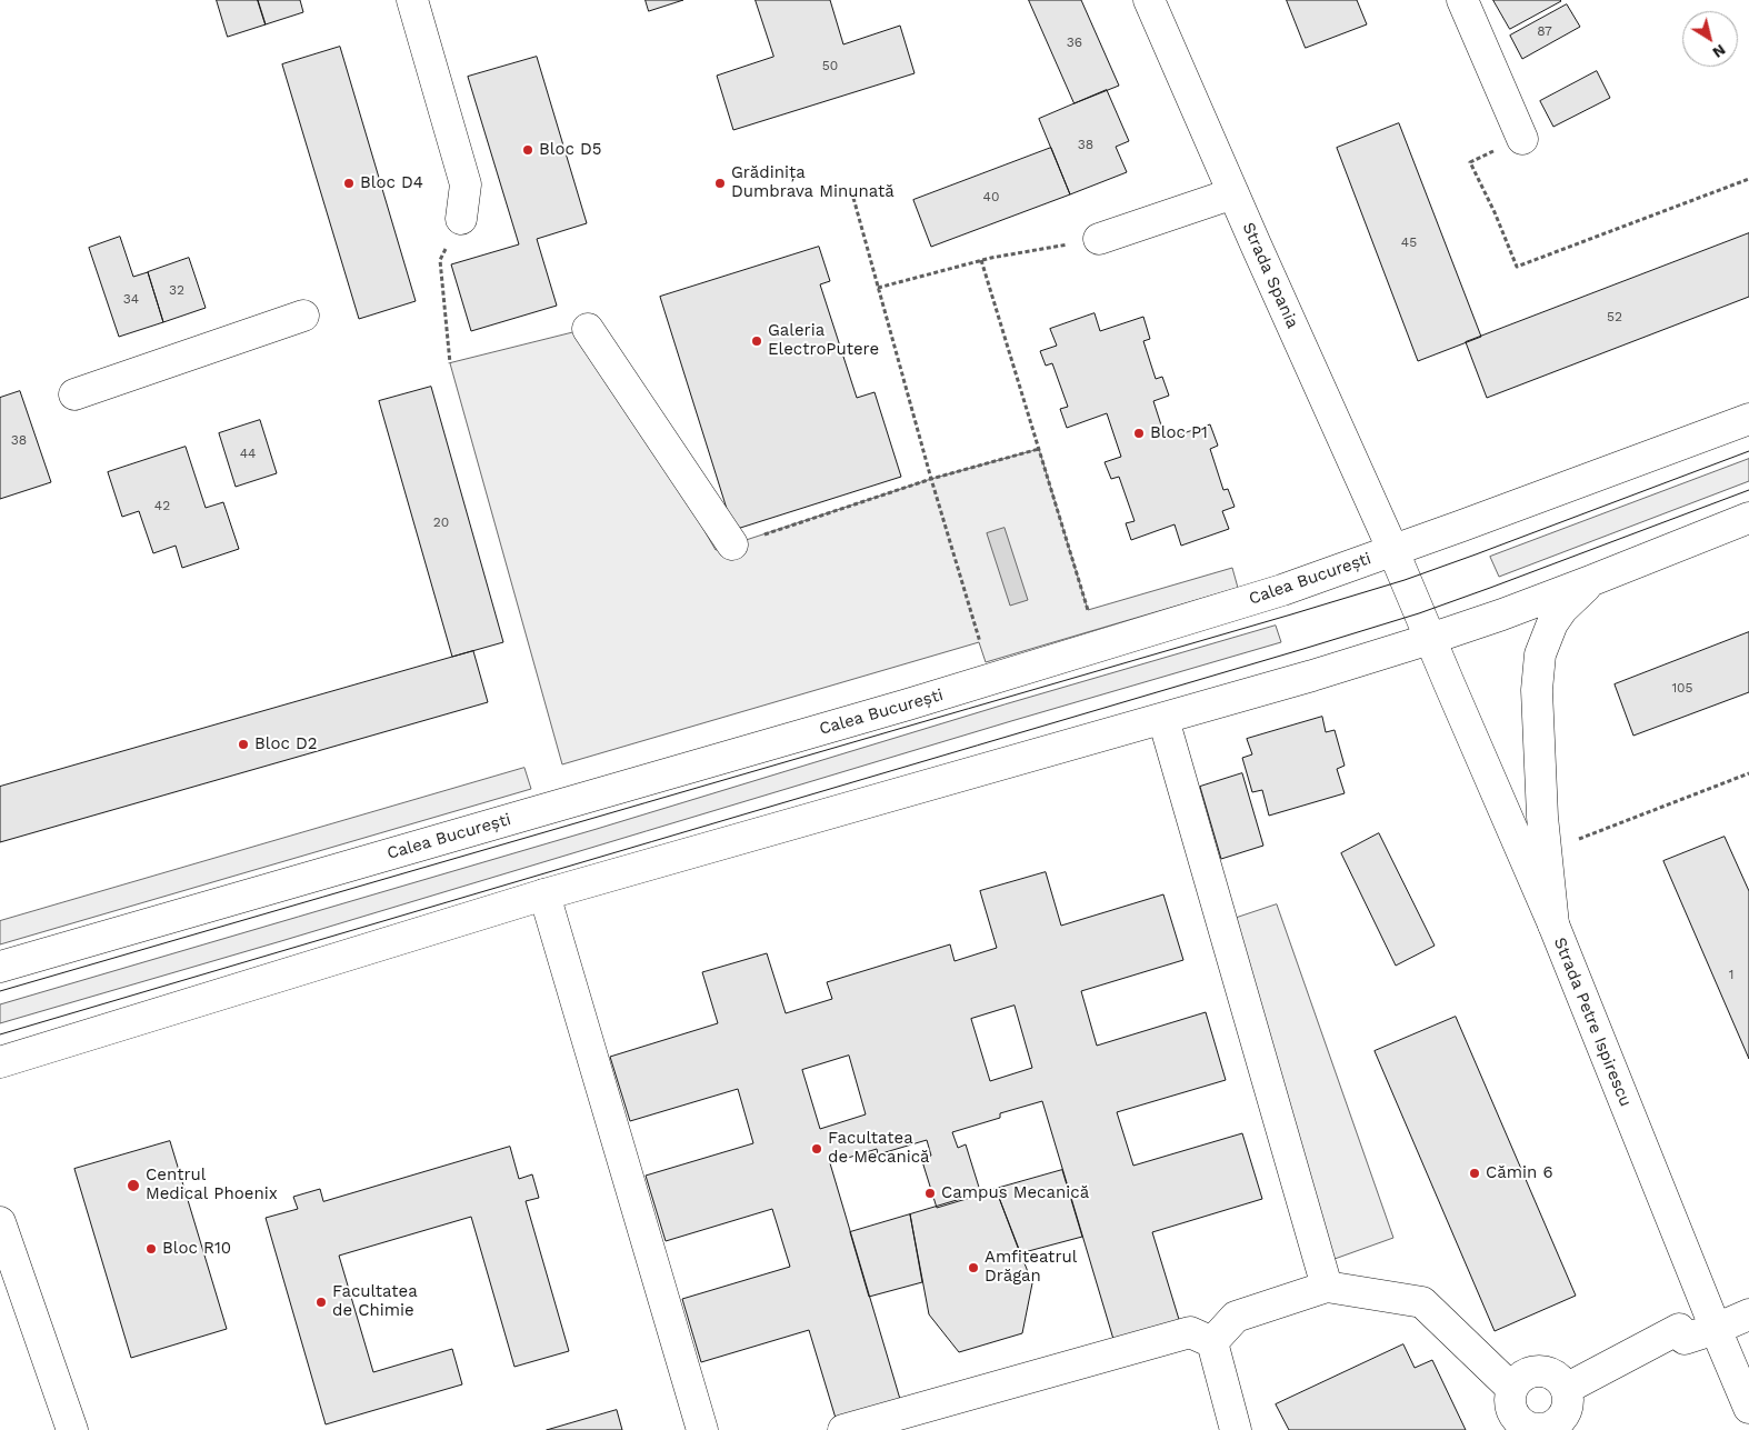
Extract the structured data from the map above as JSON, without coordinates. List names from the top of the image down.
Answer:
{
  "streets": {
    "main road": ["Strada Spania", "Calea București", "Strada Petre Ispirescu"]
  },
  "crossings": [
    ["Strada Spania", "Calea București"],
    ["Strada Spania", "Strada Petre Ispirescu"]
  ],
  "places": [
    "Bloc D5",
    "Bloc D4",
    "Grădinița Dumbrava Minunată",
    "Galeria ElectroPutere",
    "Bloc P1",
    "Bloc D2",
    "Facultatea de Mecanică",
    "Cămin 6",
    "Centrul Medical Phoenix",
    "Campus Mecanică",
    "Bloc R10",
    "Amfiteatrul Drăgan",
    "Facultatea de Chimie"
  ],
  "house_numbers": [
    "87",
    "36",
    "50",
    "38",
    "40",
    "45",
    "32",
    "34",
    "52",
    "38",
    "44",
    "42",
    "20",
    "105",
    "1"
  ],
  "north": "bottom right"
}
